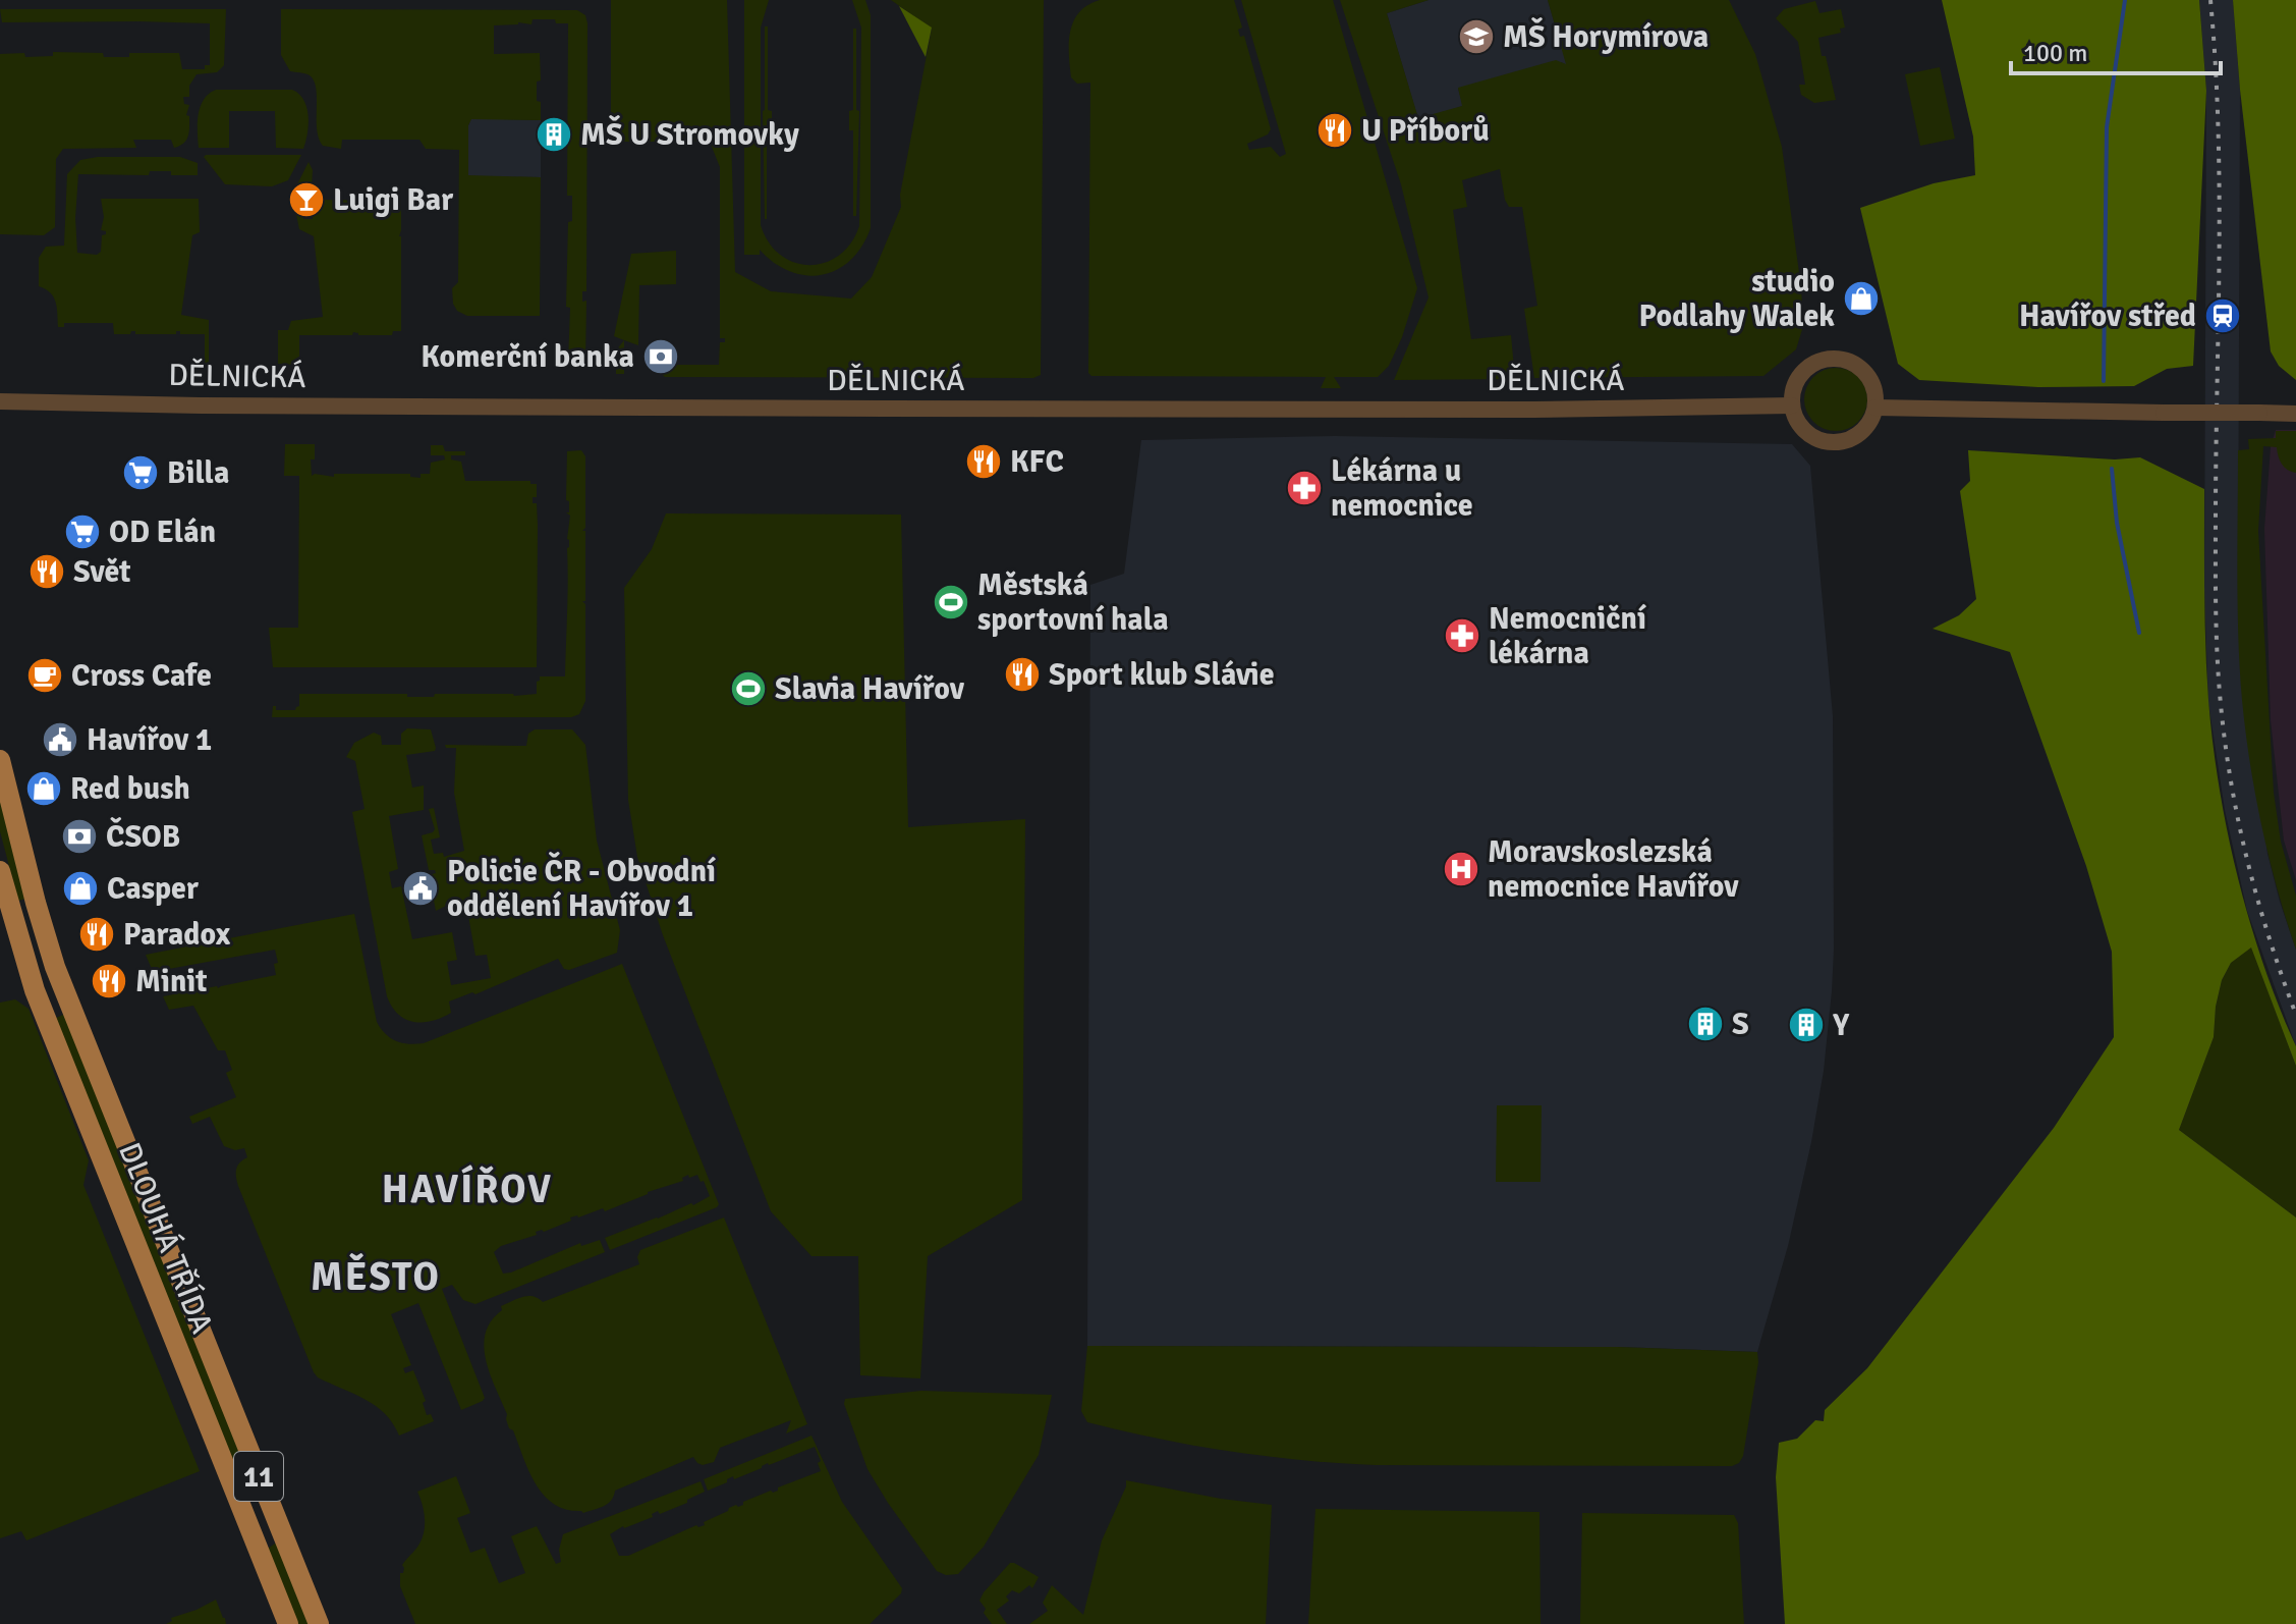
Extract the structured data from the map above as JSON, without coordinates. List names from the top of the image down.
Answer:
{
  "streets": {
    "main road": ["DLOUHÁ TŘÍDA", "11"],
    "street": ["DĚLNICKÁ"]
  },
  "crossings": [
    ["DLOUHÁ TŘÍDA", "11"]
  ],
  "districts": ["HAVÍŘOV", "MĚSTO"],
  "places": {
    "school or university": ["MŠ Horymírova"],
    "restaurant": [
      "U Příborů",
      "KFC",
      "Svět",
      "Sport klub Slávie",
      "Paradox",
      "Minit"
    ],
    "building": ["MŠ U Stromovky", "S", "Y"],
    "bar": ["Luigi Bar"],
    "shop": ["studio Podlahy Walek", "Red bush", "Casper"],
    "station": ["Havířov střed"],
    "bank": ["Komerční banka", "ČSOB"],
    "supermarket": ["Billa", "OD Elán"],
    "pharmacy": ["Lékárna u nemocnice", "Nemocniční lékárna"],
    "sports": ["Městská sportovní hala", "Slavia Havířov"],
    "cafe": ["Cross Cafe"],
    "public building": ["Havířov 1", "Policie ČR - Obvodní oddělení Havířov 1"],
    "hospital": ["Moravskoslezská nemocnice Havířov"]
  },
  "scale_bar": "100 m"
}
